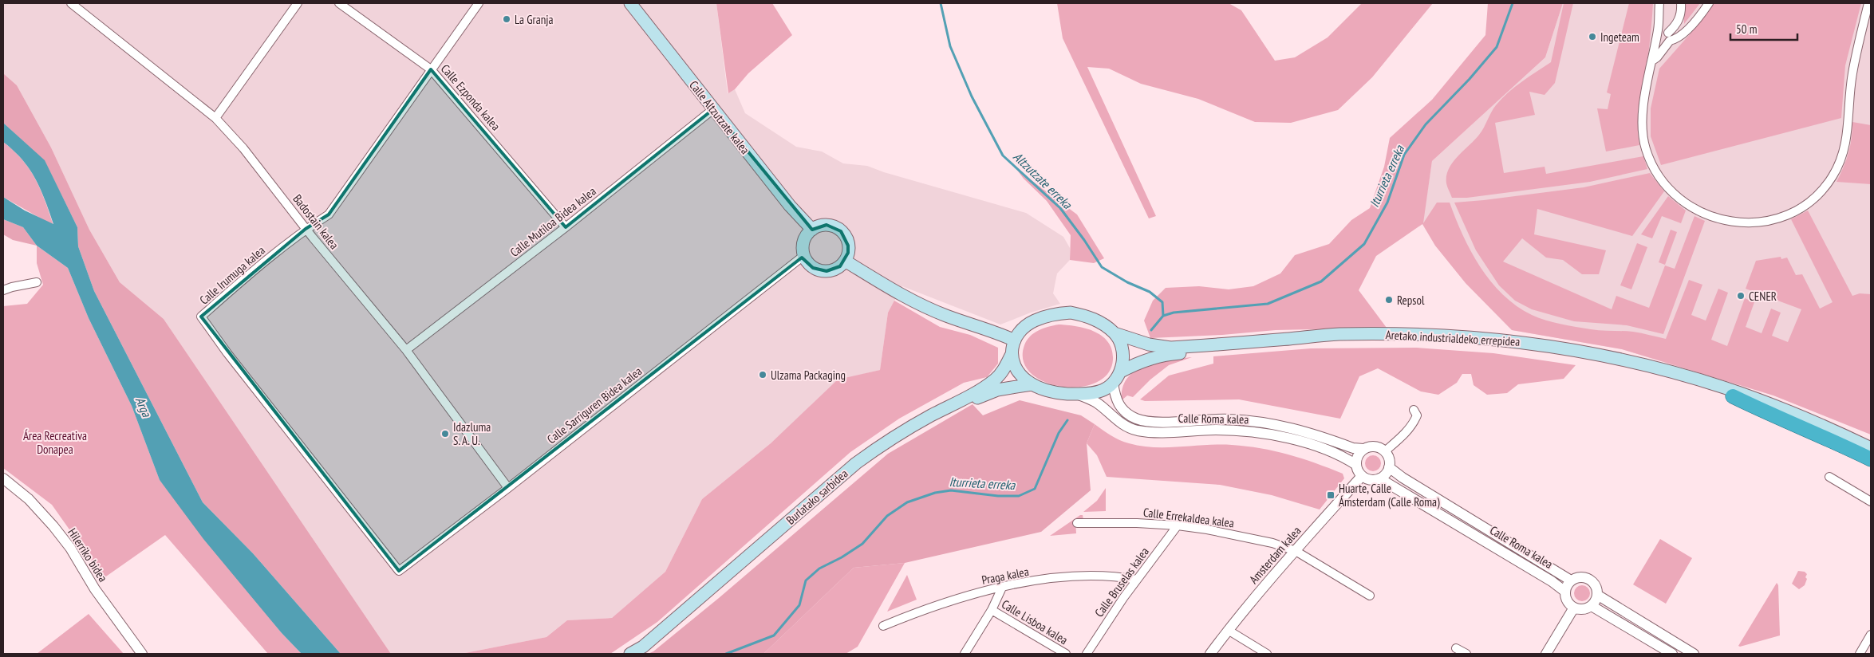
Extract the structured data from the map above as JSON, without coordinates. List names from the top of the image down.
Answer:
{
  "streets": {
    "main road": ["Calle Altzutzate kalea", "Aretako industrialdeko errepidea", "Burlatako sarbidea"],
    "street": [
      "Calle Ezponda kalea",
      "Badostain kalea",
      "Calle Mutiloa Bidea kalea",
      "Calle Irumuga kalea",
      "Calle Sarriguren Bidea kalea",
      "Calle Roma kalea",
      "Calle Errekaldea kalea",
      "Hilerriko bidea",
      "Amsterdam kalea",
      "Praga kalea",
      "Calle Bruselas kalea",
      "Calle Lisboa kalea"
    ]
  },
  "crossings": [
    ["Calle Ezponda kalea", "Calle Mutiloa Bidea kalea"],
    ["Calle Ezponda kalea", "Calle Irumuga kalea"],
    ["Calle Altzutzate kalea", "Calle Mutiloa Bidea kalea"],
    ["Calle Altzutzate kalea", "Calle Sarriguren Bidea kalea"],
    ["Badostain kalea", "Calle Mutiloa Bidea kalea"],
    ["Badostain kalea", "Calle Irumuga kalea"],
    ["Badostain kalea", "Calle Sarriguren Bidea kalea"],
    ["Calle Irumuga kalea", "Calle Sarriguren Bidea kalea"],
    ["Aretako industrialdeko errepidea", "Calle Roma kalea"],
    ["Aretako industrialdeko errepidea", "Burlatako sarbidea"],
    ["Calle Roma kalea", "Burlatako sarbidea"],
    ["Calle Roma kalea", "Amsterdam kalea"],
    ["Calle Errekaldea kalea", "Amsterdam kalea"],
    ["Calle Errekaldea kalea", "Calle Bruselas kalea"],
    ["Praga kalea", "Calle Bruselas kalea"]
  ],
  "water": ["Iturrieta erreka", "Altzutzate erreka", "Arga"],
  "parks": ["Área Recreativa Donapea"],
  "places": {
    "other": [
      "La Granja",
      "Ingeteam",
      "CENER",
      "Repsol",
      "Ulzama Packaging",
      "Idazluma S. A. U."
    ],
    "transit": ["Huarte, Calle Ámsterdam (Calle Roma)"]
  },
  "scale_bar": "50 m"
}
